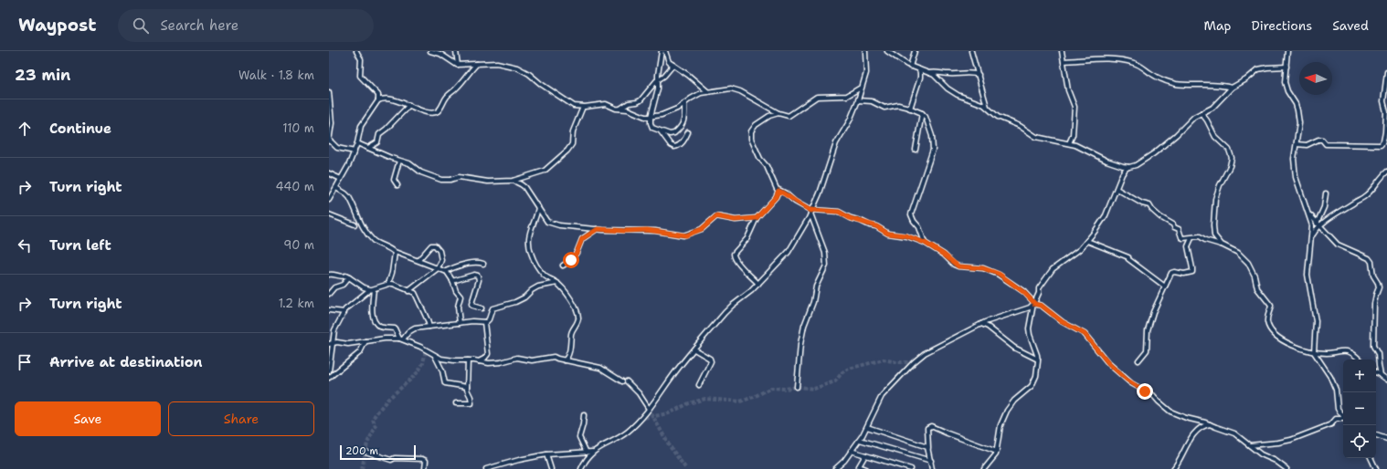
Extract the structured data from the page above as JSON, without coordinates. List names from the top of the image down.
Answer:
{
  "scale_bar": "200 m",
  "north": "left",
  "page": {
    "header": "Waypost",
    "search": "Search here",
    "nav": ["Map", "Directions", "Saved"],
    "heading": ["23 min", "Walk · 1.8 km"],
    "list": [
      ["Continue", "110 m"],
      ["Turn right", "440 m"],
      ["Turn left", "90 m"],
      ["Turn right", "1.2 km"],
      "Arrive at destination"
    ],
    "map_buttons": ["+", "−"],
    "buttons": ["Save", "Share"],
    "scale": "200 m"
  }
}
